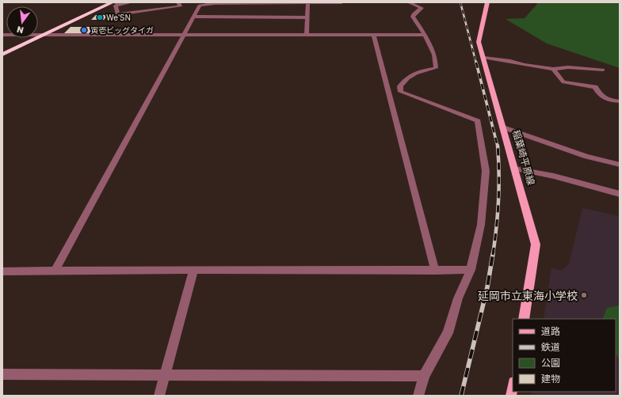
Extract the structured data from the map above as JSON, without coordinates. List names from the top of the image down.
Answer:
{
  "streets": {
    "main road": ["稲葉崎平原線"]
  },
  "places": ["We'SN", "寅壱ビッグタイガ", "延岡市立東海小学校"],
  "legend": [
    "道路",
    "鉄道",
    "公園",
    "建物"
  ],
  "north": "bottom"
}
